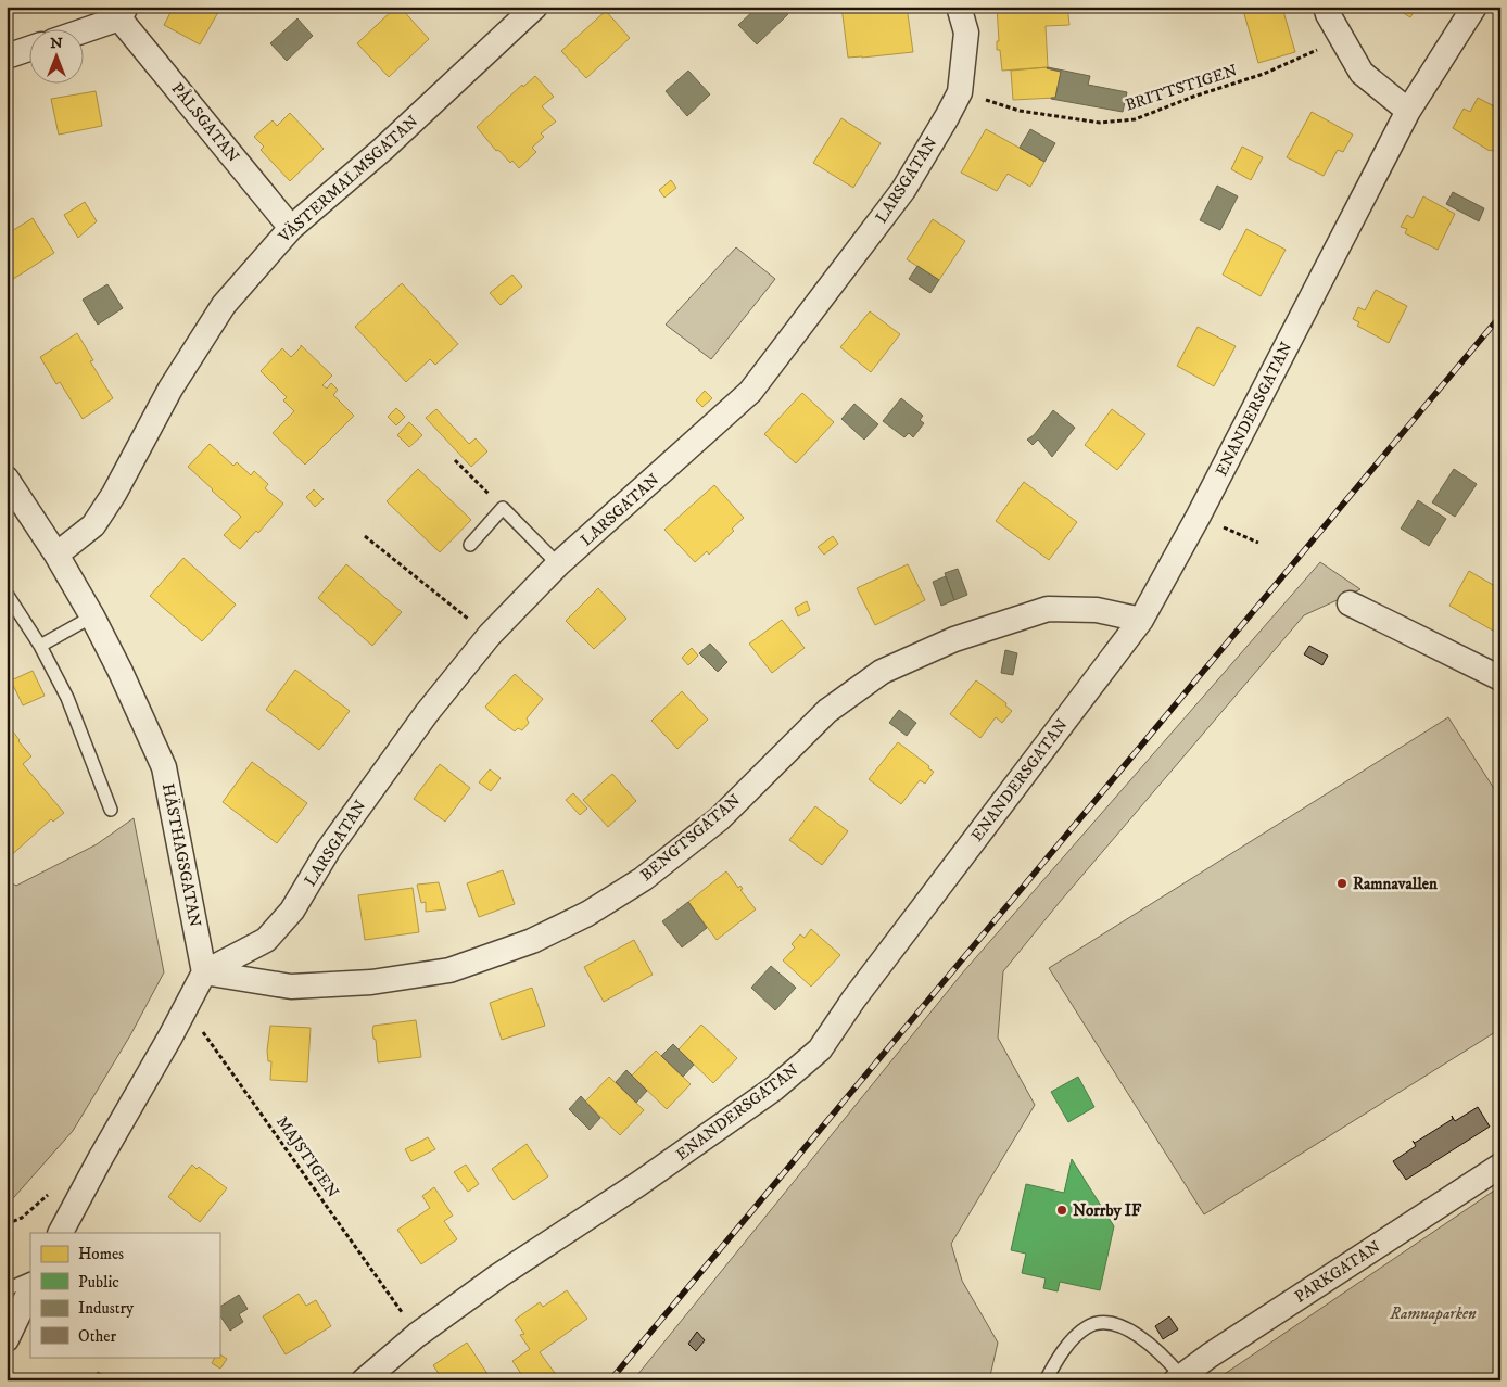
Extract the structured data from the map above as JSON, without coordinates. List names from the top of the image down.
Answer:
{
  "streets": {
    "street": [
      "PÅLSGATAN",
      "VÄSTERMALMSGATAN",
      "LARSGATAN",
      "ENANDERSGATAN",
      "BENGTSGATAN",
      "HÄSTHAGSGATAN",
      "PARKGATAN"
    ],
    "path": ["BRITTSTIGEN", "MAJSTIGEN"]
  },
  "crossings": [
    ["BRITTSTIGEN", "LARSGATAN"],
    ["PÅLSGATAN", "VÄSTERMALMSGATAN"],
    ["VÄSTERMALMSGATAN", "HÄSTHAGSGATAN"],
    ["LARSGATAN", "BENGTSGATAN"],
    ["LARSGATAN", "HÄSTHAGSGATAN"],
    ["ENANDERSGATAN", "BENGTSGATAN"],
    ["BENGTSGATAN", "HÄSTHAGSGATAN"]
  ],
  "parks": ["Ramnaparken"],
  "places": ["Ramnavallen", "Norrby IF"],
  "legend": [
    "Homes",
    "Public",
    "Industry",
    "Other"
  ],
  "north": "top"
}
